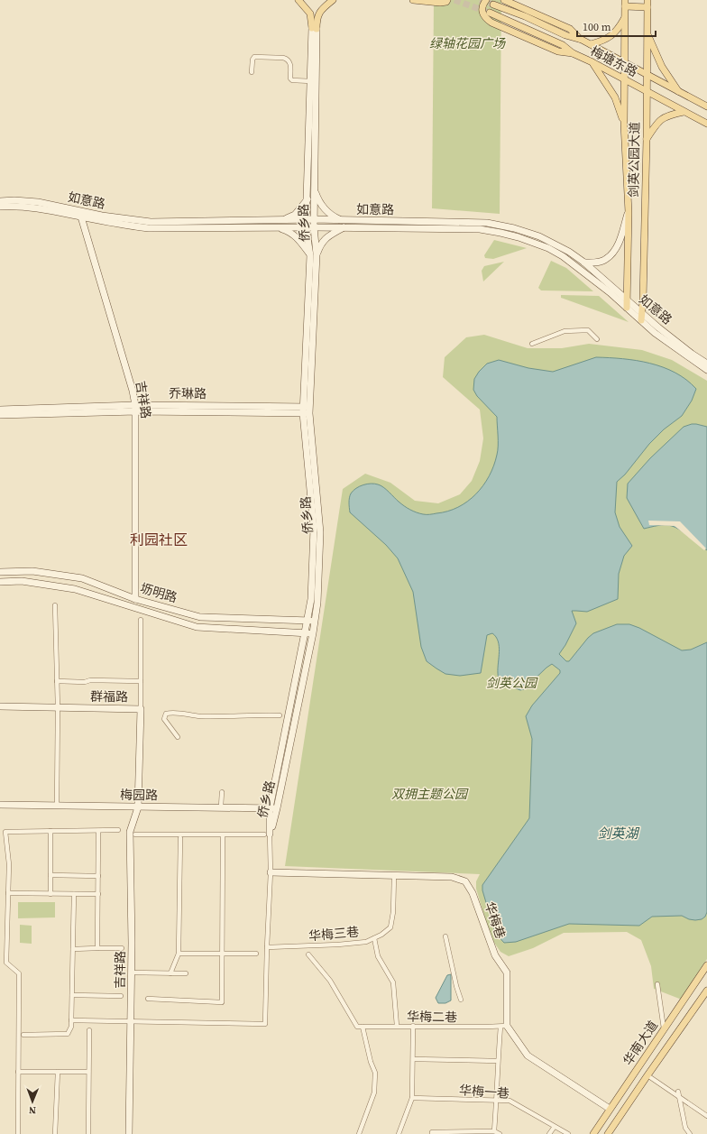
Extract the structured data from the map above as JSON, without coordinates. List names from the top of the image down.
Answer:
{
  "streets": {
    "main road": ["梅塘东路", "剑英公园大道", "华南大道"],
    "street": [
      "如意路",
      "侨乡路",
      "乔琳路",
      "吉祥路",
      "坜明路",
      "群福路",
      "梅园路",
      "华梅巷",
      "华梅三巷",
      "华梅二巷",
      "华梅一巷"
    ]
  },
  "crossings": [
    ["梅塘东路", "剑英公园大道"],
    ["剑英公园大道", "如意路"],
    ["如意路", "侨乡路"],
    ["如意路", "吉祥路"],
    ["侨乡路", "乔琳路"],
    ["侨乡路", "坜明路"],
    ["侨乡路", "梅园路"],
    ["乔琳路", "吉祥路"],
    ["吉祥路", "坜明路"],
    ["吉祥路", "群福路"],
    ["吉祥路", "梅园路"],
    ["群福路", "梅园路"],
    ["华梅巷", "华梅三巷"],
    ["华梅巷", "华梅二巷"]
  ],
  "districts": ["利园社区"],
  "water": ["剑英湖"],
  "parks": ["绿轴花园广场", "剑英公园", "双拥主题公园"],
  "scale_bar": "100 m",
  "north": "bottom"
}
